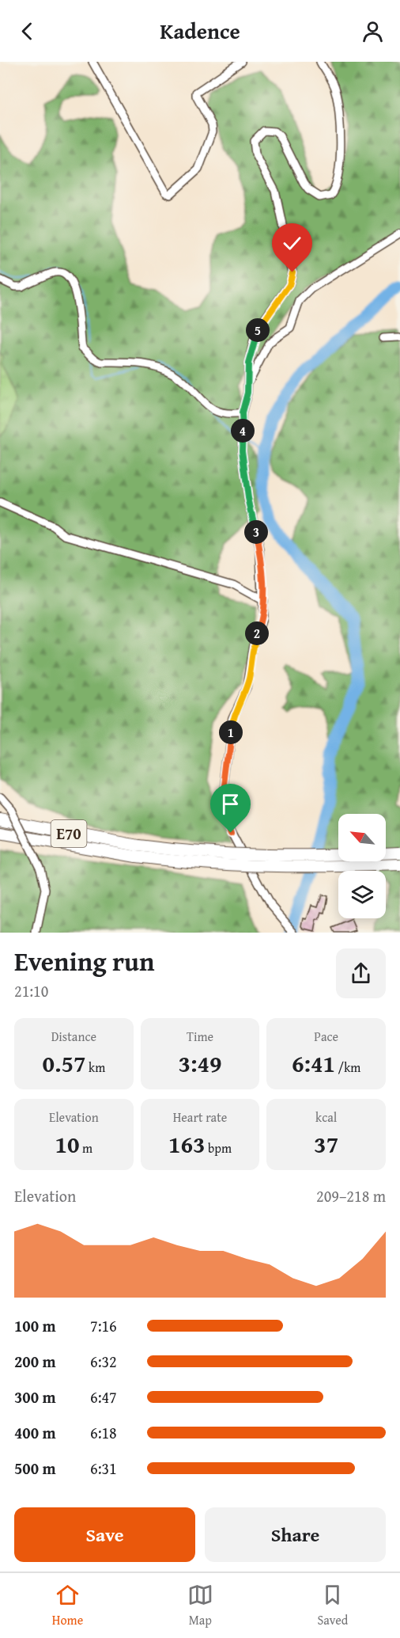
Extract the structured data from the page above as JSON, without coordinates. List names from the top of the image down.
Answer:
{
  "streets": {
    "highway": ["E70"]
  },
  "north": "top left",
  "page": {
    "header": "Kadence",
    "pins": [
      "5",
      "4",
      "3",
      "2",
      "1"
    ],
    "heading": ["Evening run", "21:10"],
    "stats": [
      ["Distance", "0.57 km"],
      ["Time", "3:49"],
      ["Pace", "6:41 /km"],
      ["Elevation", "10 m"],
      ["Heart rate", "163 bpm"],
      ["kcal", "37"]
    ],
    "chart": ["Elevation", "209–218 m"],
    "list": [
      {
        "name": "100 m",
        "note": "7:16"
      },
      {
        "name": "200 m",
        "note": "6:32"
      },
      {
        "name": "300 m",
        "note": "6:47"
      },
      {
        "name": "400 m",
        "note": "6:18"
      },
      {
        "name": "500 m",
        "note": "6:31"
      }
    ],
    "buttons": ["Save", "Share"],
    "tabs": ["Home", "Map", "Saved"]
  }
}
